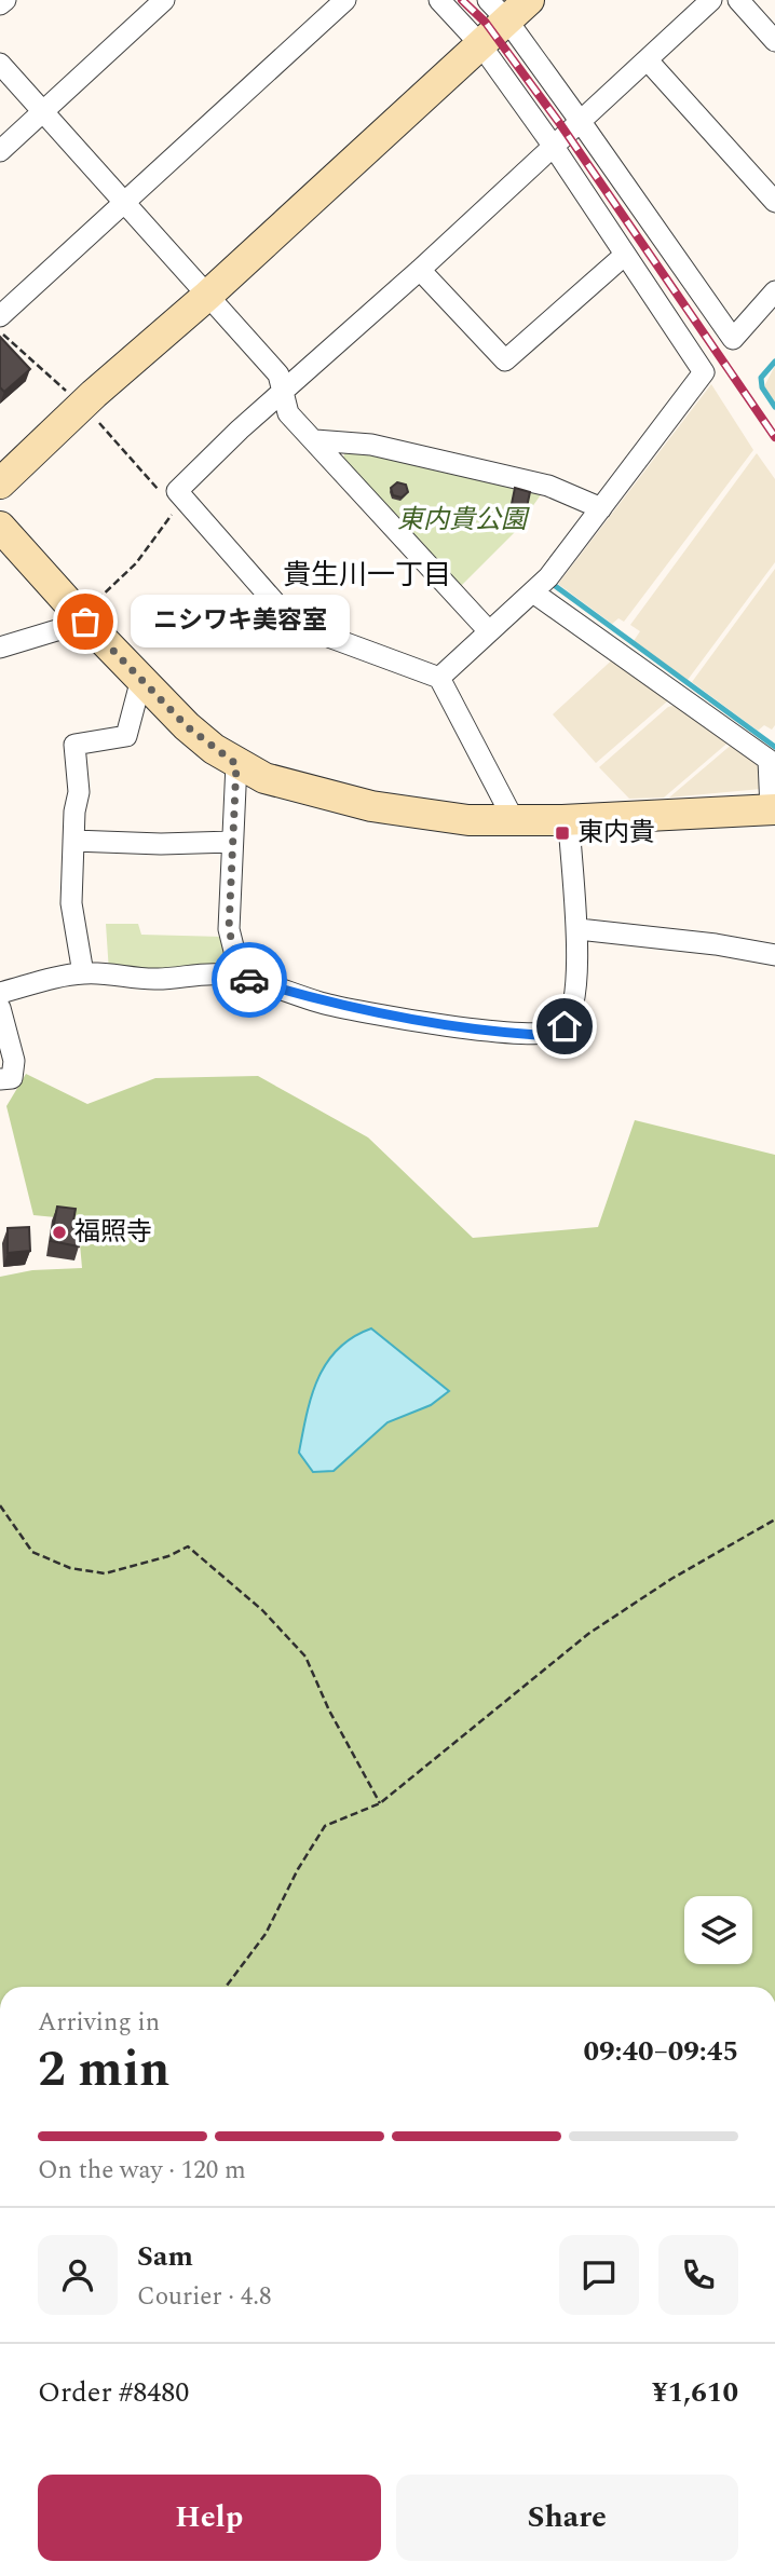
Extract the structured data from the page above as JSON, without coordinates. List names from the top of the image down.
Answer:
{
  "districts": ["貴生川一丁目"],
  "parks": ["東内貴公園"],
  "places": {
    "other": ["ニシワキ美容室", "福照寺"],
    "transit": ["東内貴"]
  },
  "page": {
    "bubble": "ニシワキ美容室",
    "heading": ["2 min", "Arriving in", "09:40–09:45"],
    "panel": [
      "Sam",
      "Courier · 4.8",
      "Order #8480",
      "¥1,610"
    ],
    "bar": "On the way · 120 m",
    "buttons": ["Help", "Share"]
  }
}
